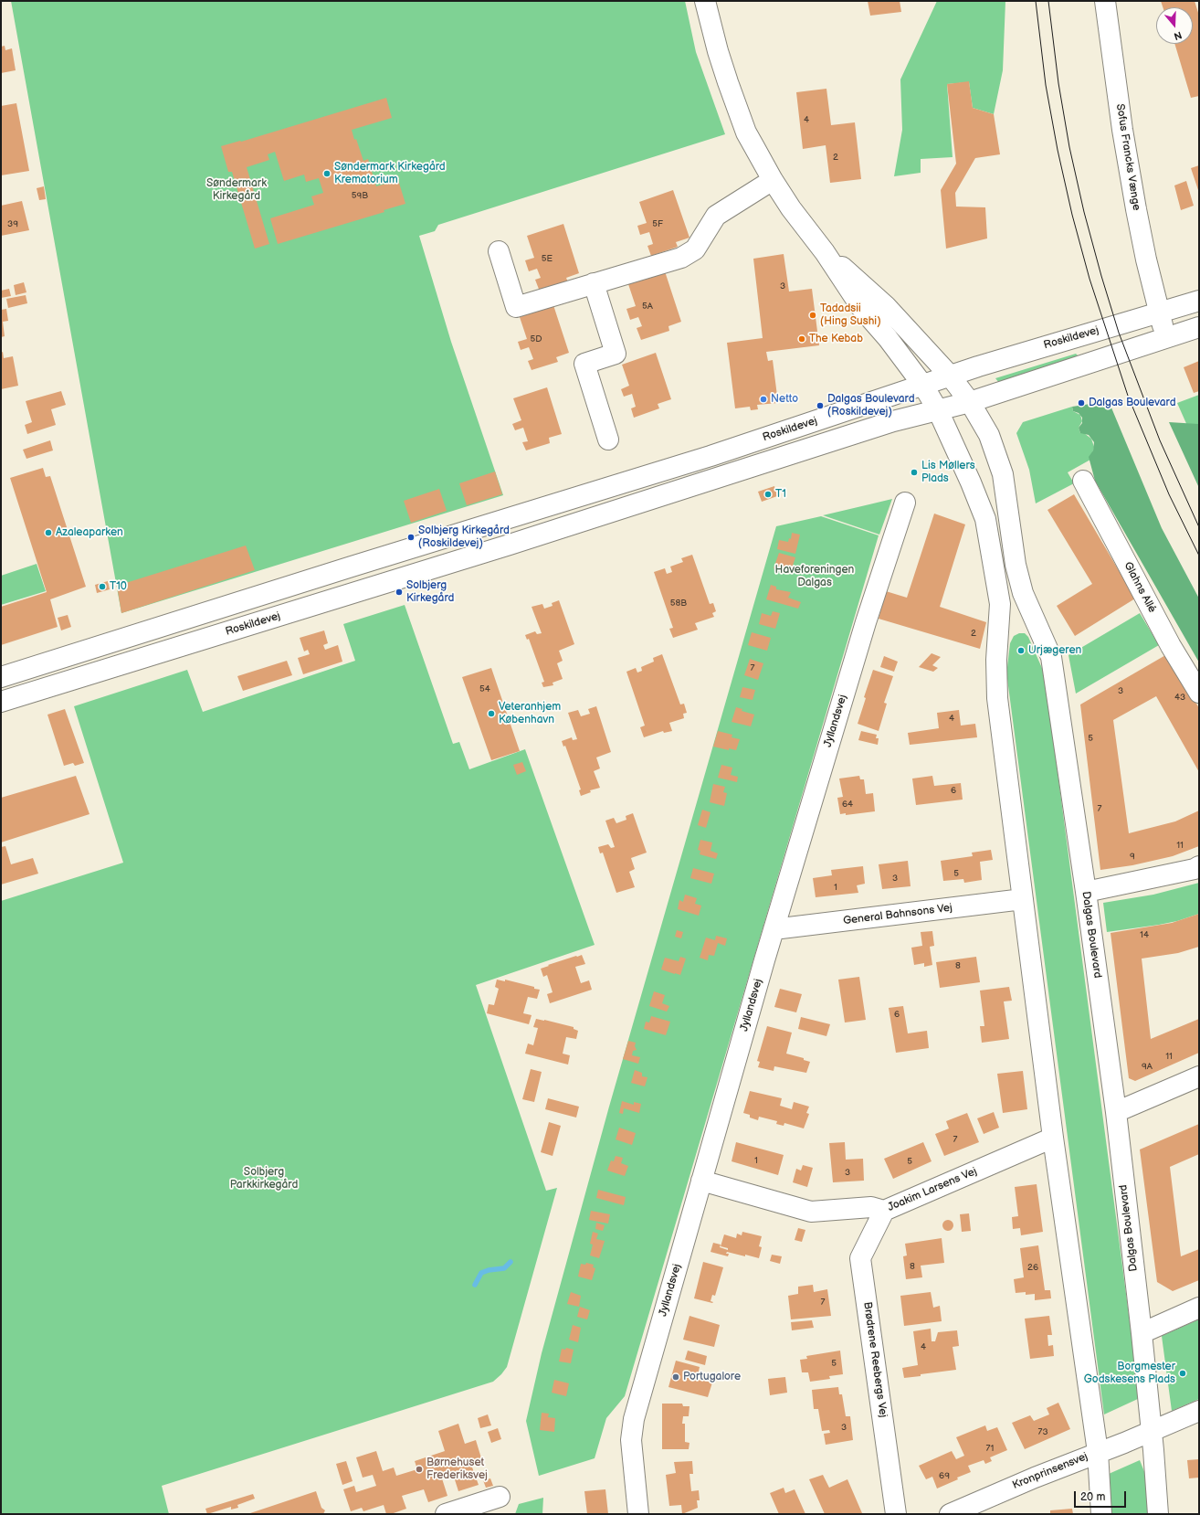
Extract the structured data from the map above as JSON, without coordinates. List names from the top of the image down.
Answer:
{
  "streets": {
    "street": [
      "Sofus Francks Vænge",
      "Roskildevej",
      "Glahns Allé",
      "Jyllandsvej",
      "General Bahnsons Vej",
      "Dalgas Boulevard",
      "Joakim Larsens Vej",
      "Brødrene Reebergs Vej",
      "Kronprinsensvej"
    ]
  },
  "crossings": [
    ["Sofus Francks Vænge", "Roskildevej"],
    ["Roskildevej", "Dalgas Boulevard"],
    ["Jyllandsvej", "General Bahnsons Vej"],
    ["Jyllandsvej", "Joakim Larsens Vej"],
    ["Dalgas Boulevard", "Kronprinsensvej"],
    ["Joakim Larsens Vej", "Brødrene Reebergs Vej"]
  ],
  "parks": ["Søndermark Kirkegård", "Haveforeningen Dalgas", "Solbjerg Parkkirkegård"],
  "places": [
    "Søndermark Kirkegård Krematorium",
    "Tadadsii (Hing Sushi)",
    "The Kebab",
    "Netto",
    "Dalgas Boulevard",
    "Dalgas Boulevard (Roskildevej)",
    "Lis Møllers Plads",
    "T1",
    "Azaleaparken",
    "Solbjerg Kirkegård (Roskildevej)",
    "T10",
    "Solbjerg Kirkegård",
    "Urjægeren",
    "Veteranhjem København",
    "Borgmester Godskesens Plads",
    "Portugalore",
    "Børnehuset Frederiksvej"
  ],
  "house_numbers": [
    "4",
    "2",
    "59B",
    "39",
    "5F",
    "5E",
    "3",
    "5A",
    "5D",
    "58B",
    "2",
    "7",
    "54",
    "3",
    "43",
    "4",
    "5",
    "6",
    "64",
    "7",
    "11",
    "9",
    "5",
    "3",
    "1",
    "14",
    "8",
    "6",
    "11",
    "9A",
    "7",
    "1",
    "5",
    "3",
    "8",
    "26",
    "7",
    "4",
    "5",
    "3",
    "73",
    "71",
    "69"
  ],
  "scale_bar": "20 m",
  "north": "bottom"
}
